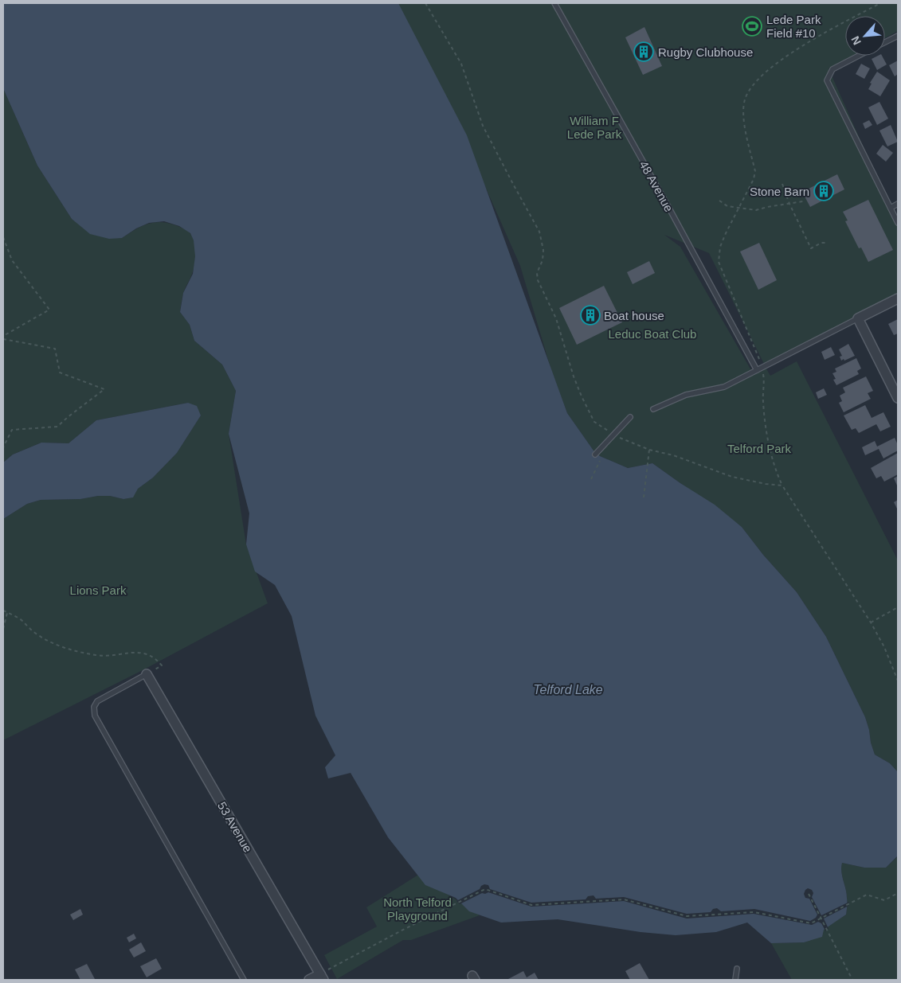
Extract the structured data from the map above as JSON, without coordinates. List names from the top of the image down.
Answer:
{
  "streets": {
    "street": ["53 Avenue"],
    "lane": ["48 Avenue"]
  },
  "water": ["Telford Lake"],
  "parks": [
    "William F Lede Park",
    "Leduc Boat Club",
    "Telford Park",
    "Lions Park",
    "North Telford Playground"
  ],
  "places": {
    "sports": ["Lede Park Field #10"],
    "building": ["Rugby Clubhouse", "Stone Barn", "Boat house"]
  },
  "north": "bottom left"
}
